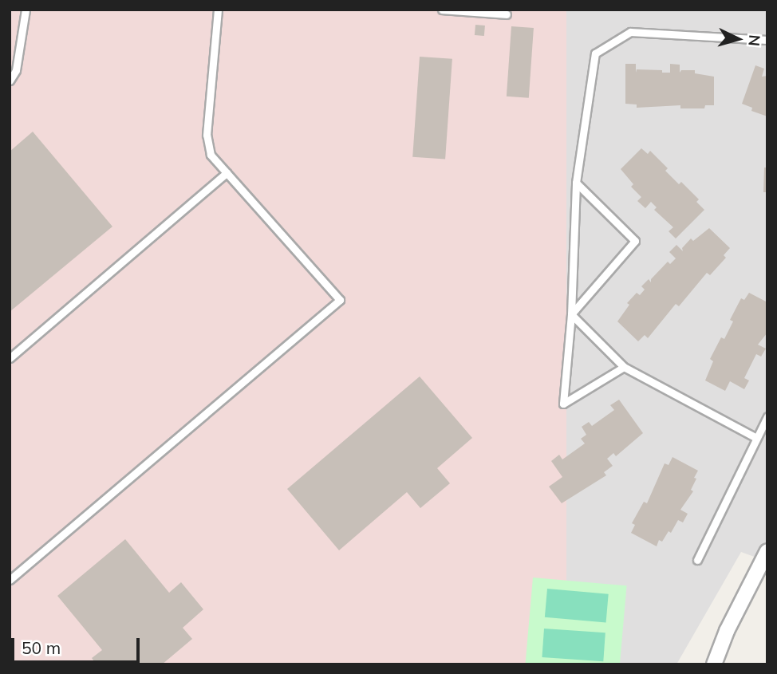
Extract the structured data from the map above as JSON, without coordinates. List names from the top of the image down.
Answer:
{
  "scale_bar": "50 m",
  "north": "right"
}
